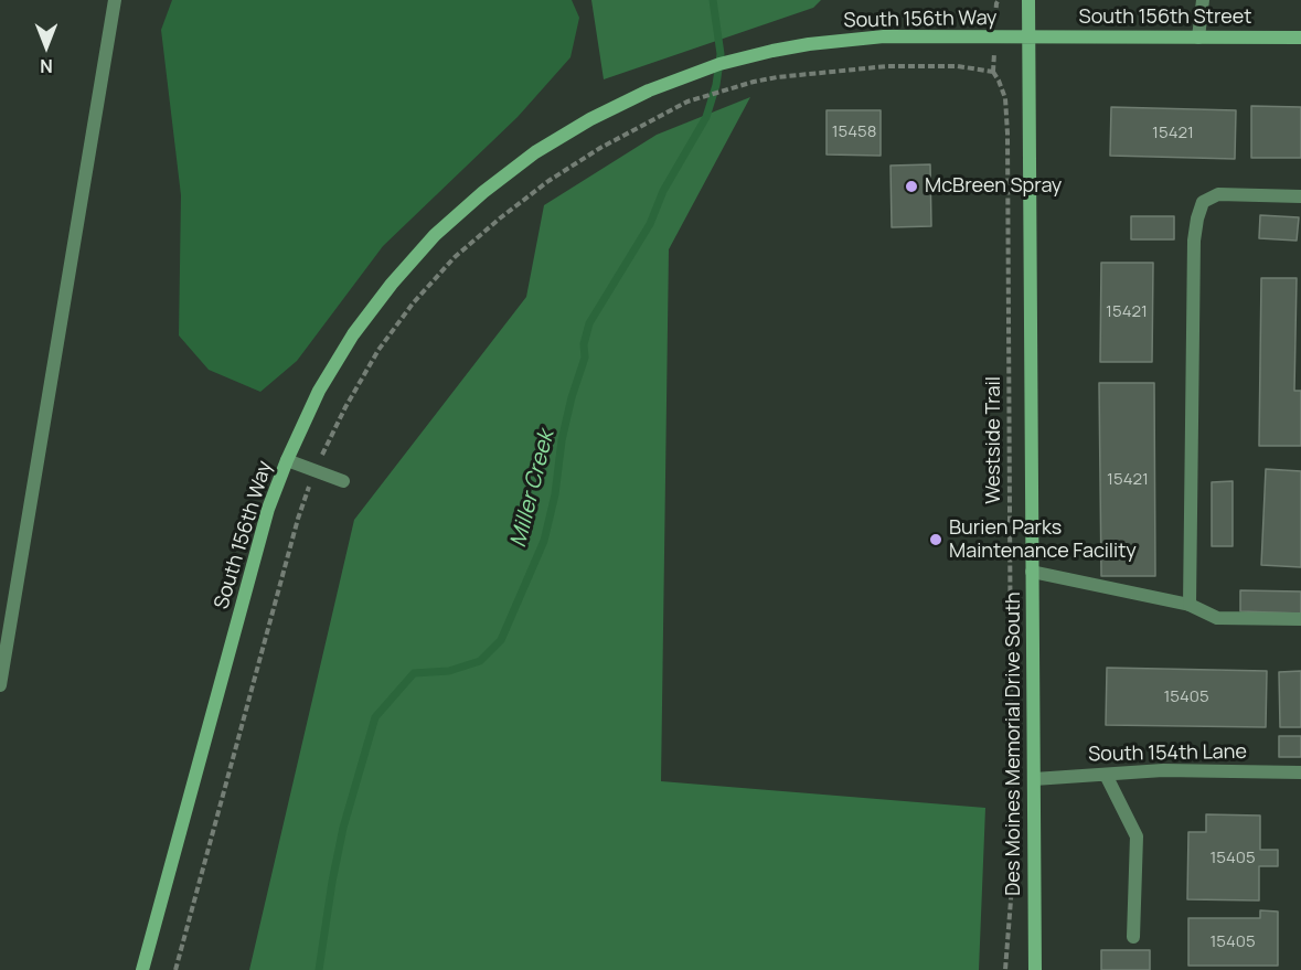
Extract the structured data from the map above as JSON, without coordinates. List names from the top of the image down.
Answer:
{
  "streets": {
    "street": [
      "South 156th Street",
      "South 156th Way",
      "Des Moines Memorial Drive South",
      "South 154th Lane"
    ],
    "path": ["Westside Trail"]
  },
  "crossings": [
    ["South 156th Street", "South 156th Way"],
    ["South 156th Street", "Des Moines Memorial Drive South"],
    ["South 156th Way", "Des Moines Memorial Drive South"],
    ["Des Moines Memorial Drive South", "South 154th Lane"]
  ],
  "water": ["Miller Creek"],
  "places": ["McBreen Spray", "Burien Parks Maintenance Facility"],
  "house_numbers": [
    "15458",
    "15421",
    "15421",
    "15421",
    "15405",
    "15405",
    "15405"
  ],
  "north": "bottom"
}
